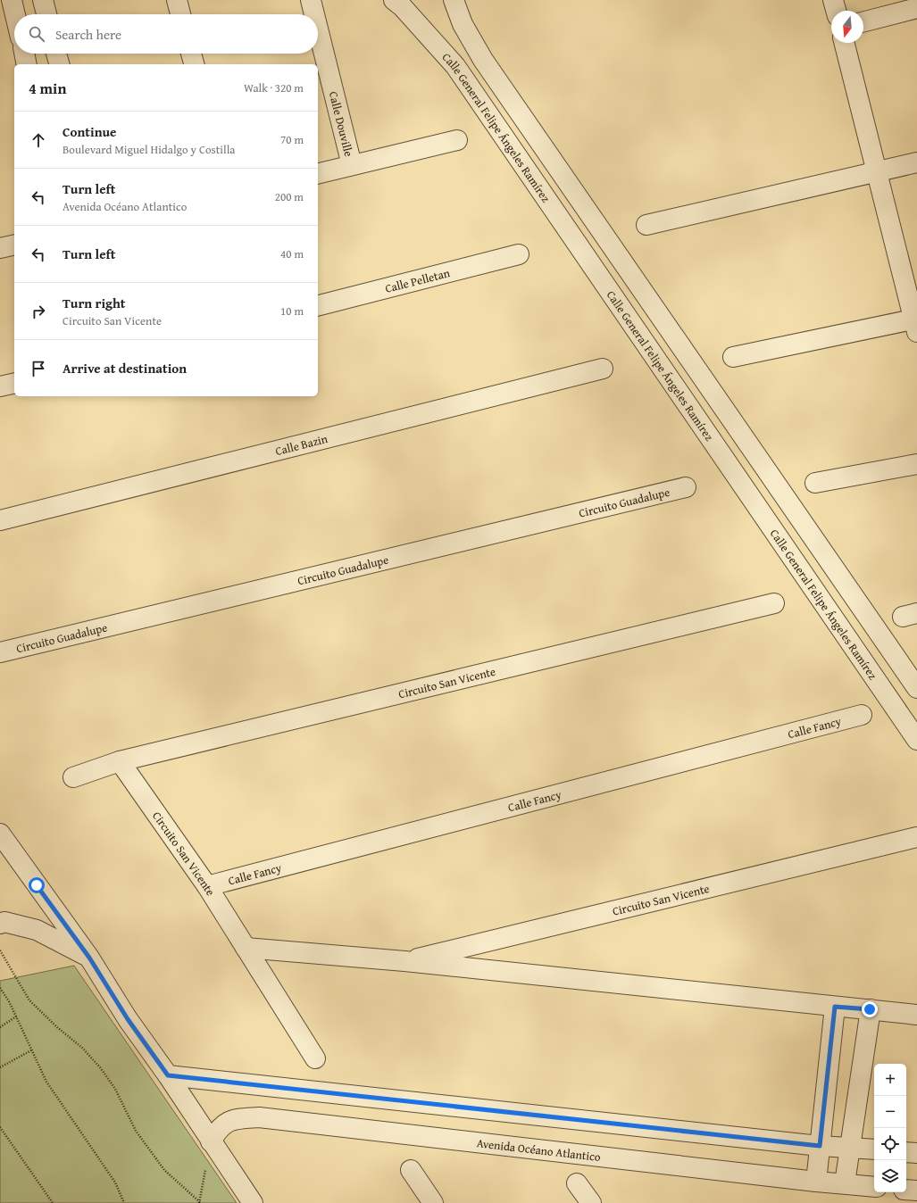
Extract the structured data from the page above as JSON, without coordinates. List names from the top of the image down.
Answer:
{
  "streets": {
    "street": [
      "Calle Douville",
      "Calle General Felipe Ángeles Ramírez",
      "Calle Pelletan",
      "Calle Bazin",
      "Circuito Guadalupe",
      "Circuito San Vicente",
      "Calle Fancy",
      "Avenida Océano Atlantico"
    ]
  },
  "crossings": [
    ["Circuito San Vicente", "Calle Fancy"]
  ],
  "north": "bottom",
  "page": {
    "search": "Search here",
    "heading": ["4 min", "Walk · 320 m"],
    "list": [
      ["Continue", "Boulevard Miguel Hidalgo y Costilla", "70 m"],
      ["Turn left", "Avenida Océano Atlantico", "200 m"],
      ["Turn left", "40 m"],
      ["Turn right", "Circuito San Vicente", "10 m"],
      "Arrive at destination"
    ],
    "map_buttons": ["+", "−"]
  }
}
